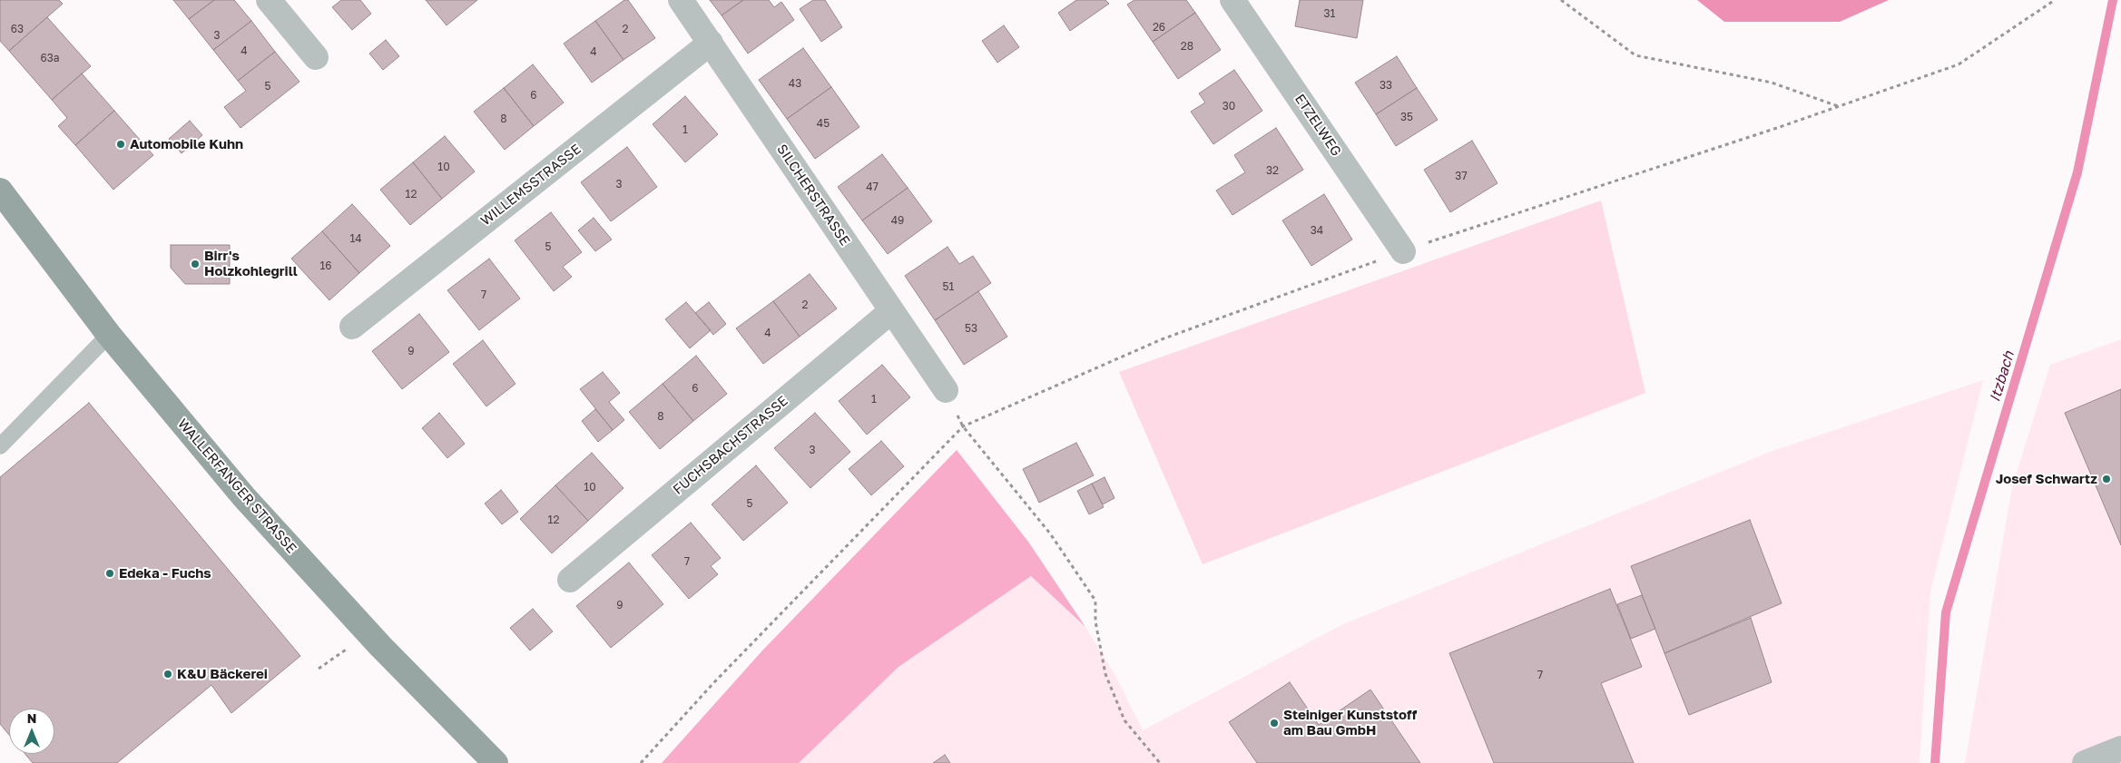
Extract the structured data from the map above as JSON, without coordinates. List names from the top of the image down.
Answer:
{
  "streets": {
    "main road": ["WALLERFANGER STRASSE"],
    "street": [
      "ETZELWEG",
      "WILLEMSSTRASSE",
      "SILCHERSTRASSE",
      "FUCHSBACHSTRASSE"
    ]
  },
  "crossings": [
    ["WILLEMSSTRASSE", "SILCHERSTRASSE"],
    ["SILCHERSTRASSE", "FUCHSBACHSTRASSE"]
  ],
  "water": ["Itzbach"],
  "places": [
    "Automobile Kuhn",
    "Birr's Holzkohlegrill",
    "Josef Schwartz",
    "Edeka - Fuchs",
    "K&U Bäckerei",
    "Steiniger Kunststoff am Bau GmbH"
  ],
  "house_numbers": [
    "31",
    "26",
    "63",
    "2",
    "3",
    "28",
    "4",
    "4",
    "63a",
    "43",
    "33",
    "5",
    "6",
    "30",
    "35",
    "8",
    "45",
    "1",
    "10",
    "32",
    "37",
    "3",
    "47",
    "12",
    "49",
    "34",
    "14",
    "5",
    "16",
    "51",
    "7",
    "2",
    "53",
    "4",
    "9",
    "6",
    "1",
    "8",
    "3",
    "10",
    "5",
    "12",
    "7",
    "9",
    "7"
  ],
  "north": "top"
}
